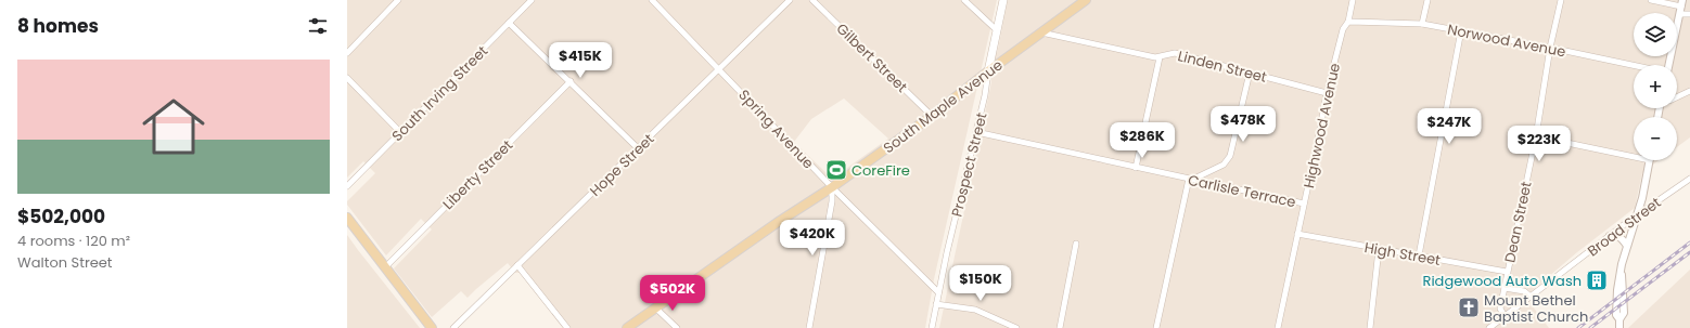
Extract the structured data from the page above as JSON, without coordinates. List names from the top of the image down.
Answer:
{
  "streets": {
    "main road": ["South Maple Avenue", "Prospect Street"],
    "street": [
      "Norwood Avenue",
      "Gilbert Street",
      "Linden Street",
      "South Irving Street",
      "Highwood Avenue",
      "Spring Avenue",
      "Hope Street",
      "Liberty Street",
      "Carlisle Terrace",
      "Dean Street",
      "Broad Street",
      "High Street"
    ]
  },
  "crossings": [
    ["Norwood Avenue", "Highwood Avenue"],
    ["Norwood Avenue", "Dean Street"],
    ["Gilbert Street", "South Maple Avenue"],
    ["Linden Street", "South Maple Avenue"],
    ["Linden Street", "Highwood Avenue"],
    ["South Maple Avenue", "Spring Avenue"],
    ["South Maple Avenue", "Prospect Street"],
    ["Highwood Avenue", "Carlisle Terrace"],
    ["Highwood Avenue", "High Street"],
    ["Spring Avenue", "Hope Street"],
    ["Spring Avenue", "Prospect Street"],
    ["Prospect Street", "Carlisle Terrace"],
    ["Dean Street", "Broad Street"],
    ["Dean Street", "High Street"]
  ],
  "places": {
    "sports": ["CoreFire"],
    "building": ["Ridgewood Auto Wash"],
    "church": ["Mount Bethel Baptist Church"]
  },
  "page": {
    "heading": "8 homes",
    "map_buttons": ["+", "−"],
    "price": [
      "$415K",
      "$478K",
      "$247K",
      "$286K",
      "$223K",
      "$420K",
      "$150K",
      "$502K"
    ],
    "list": [
      {
        "name": "$502,000",
        "note": "4 rooms · 120 m² · Walton Street"
      }
    ]
  }
}
